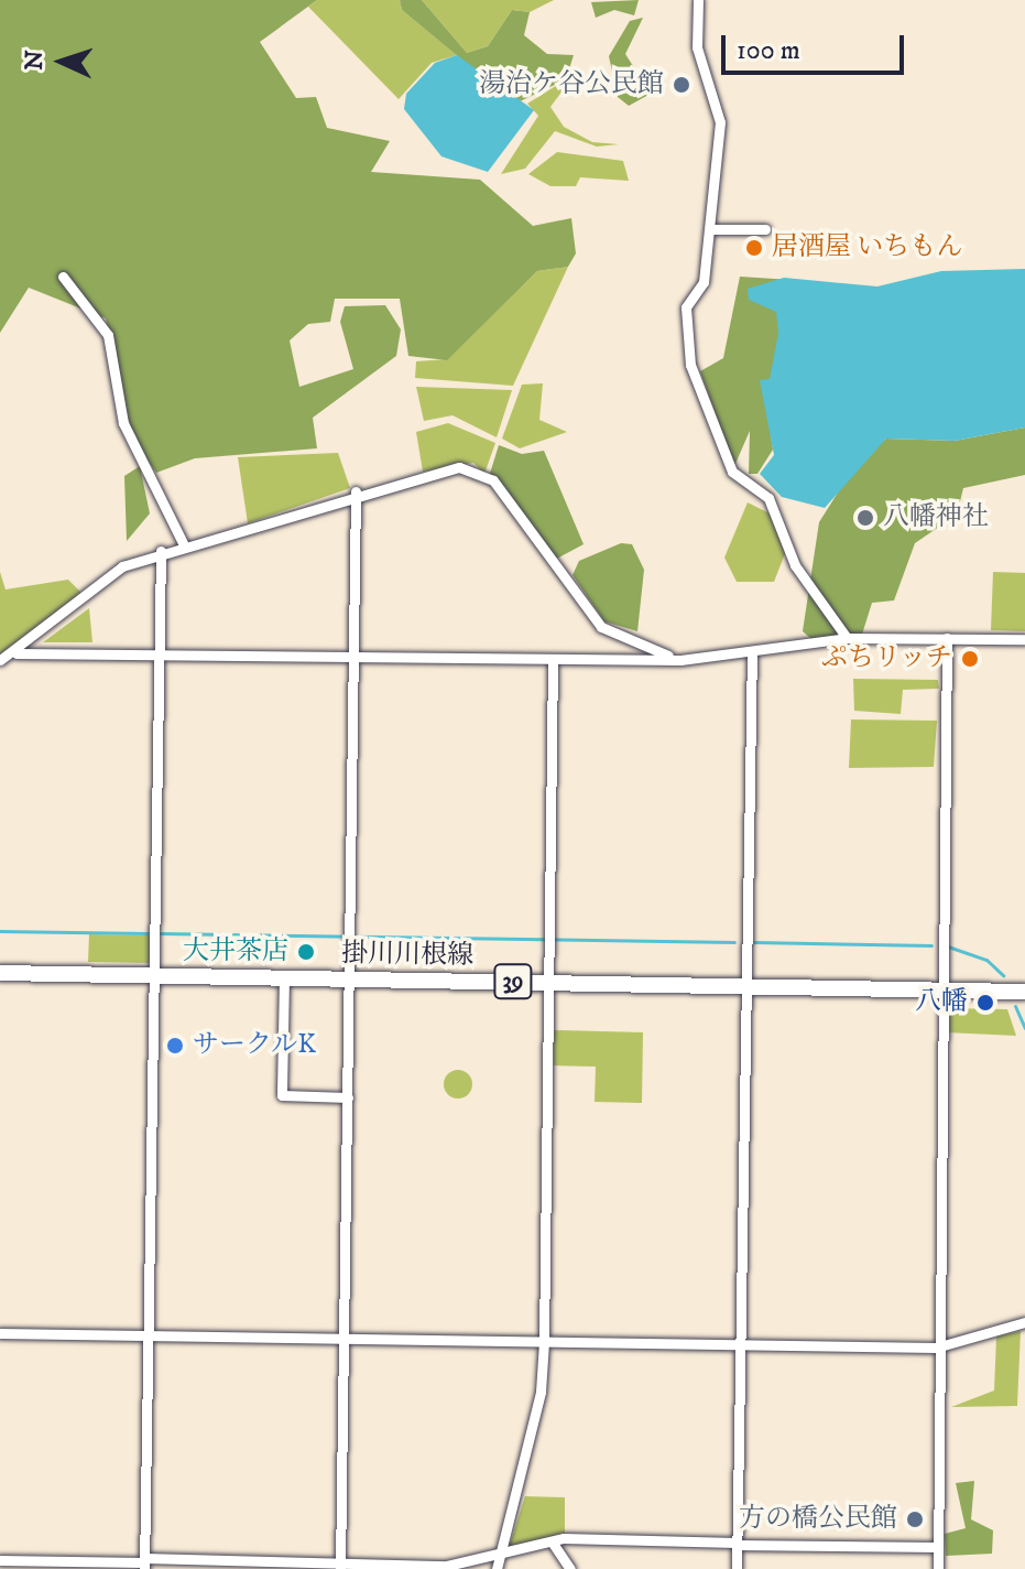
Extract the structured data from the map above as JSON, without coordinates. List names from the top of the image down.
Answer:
{
  "streets": {
    "main road": ["掛川川根線", "39"]
  },
  "places": [
    "湯治ケ谷公民館",
    "居酒屋 いちもん",
    "八幡神社",
    "ぷちリッチ",
    "大井茶店",
    "八幡",
    "サークルK",
    "方の橋公民館"
  ],
  "scale_bar": "100 m",
  "north": "left"
}
